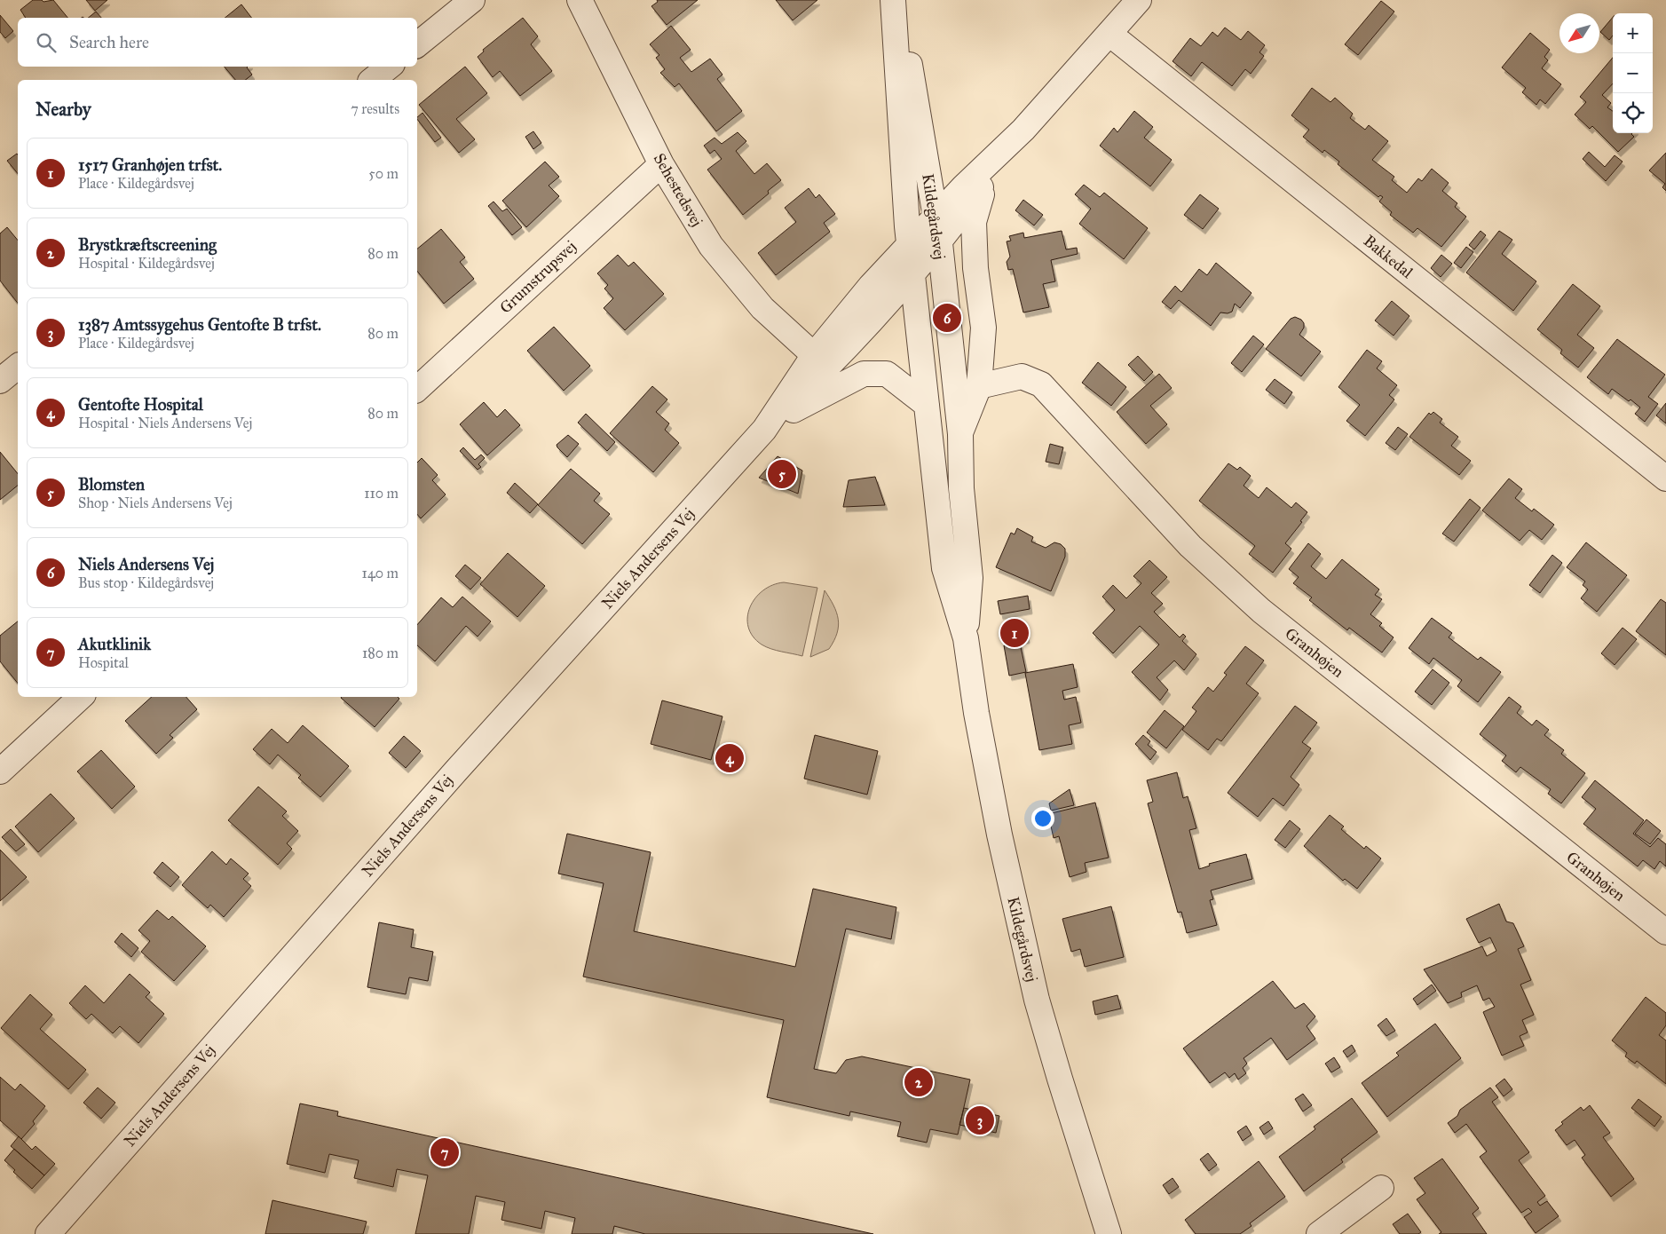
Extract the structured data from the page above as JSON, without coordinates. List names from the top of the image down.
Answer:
{
  "streets": {
    "street": [
      "Sehestedsvej",
      "Kildegårdsvej",
      "Bakkedal",
      "Grumstrupsvej",
      "Niels Andersens Vej",
      "Granhøjen"
    ]
  },
  "crossings": [
    ["Sehestedsvej", "Grumstrupsvej"],
    ["Sehestedsvej", "Niels Andersens Vej"],
    ["Kildegårdsvej", "Niels Andersens Vej"],
    ["Kildegårdsvej", "Granhøjen"],
    ["Bakkedal", "Niels Andersens Vej"]
  ],
  "north": "bottom left",
  "page": {
    "map_buttons": ["+", "−"],
    "search": "Search here",
    "heading": ["Nearby", "7 results"],
    "list": [
      {
        "mark": "1",
        "name": "1517 Granhøjen trfst.",
        "note": "Place · Kildegårdsvej",
        "value": "50 m"
      },
      {
        "mark": "2",
        "name": "Brystkræftscreening",
        "note": "Hospital · Kildegårdsvej",
        "value": "80 m"
      },
      {
        "mark": "3",
        "name": "1387 Amtssygehus Gentofte B trfst.",
        "note": "Place · Kildegårdsvej",
        "value": "80 m"
      },
      {
        "mark": "4",
        "name": "Gentofte Hospital",
        "note": "Hospital · Niels Andersens Vej",
        "value": "80 m"
      },
      {
        "mark": "5",
        "name": "Blomsten",
        "note": "Shop · Niels Andersens Vej",
        "value": "110 m"
      },
      {
        "mark": "6",
        "name": "Niels Andersens Vej",
        "note": "Bus stop · Kildegårdsvej",
        "value": "140 m"
      },
      {
        "mark": "7",
        "name": "Akutklinik",
        "note": "Hospital",
        "value": "180 m"
      }
    ],
    "pins": [
      "6",
      "5",
      "1",
      "4",
      "2",
      "3",
      "7"
    ]
  }
}
